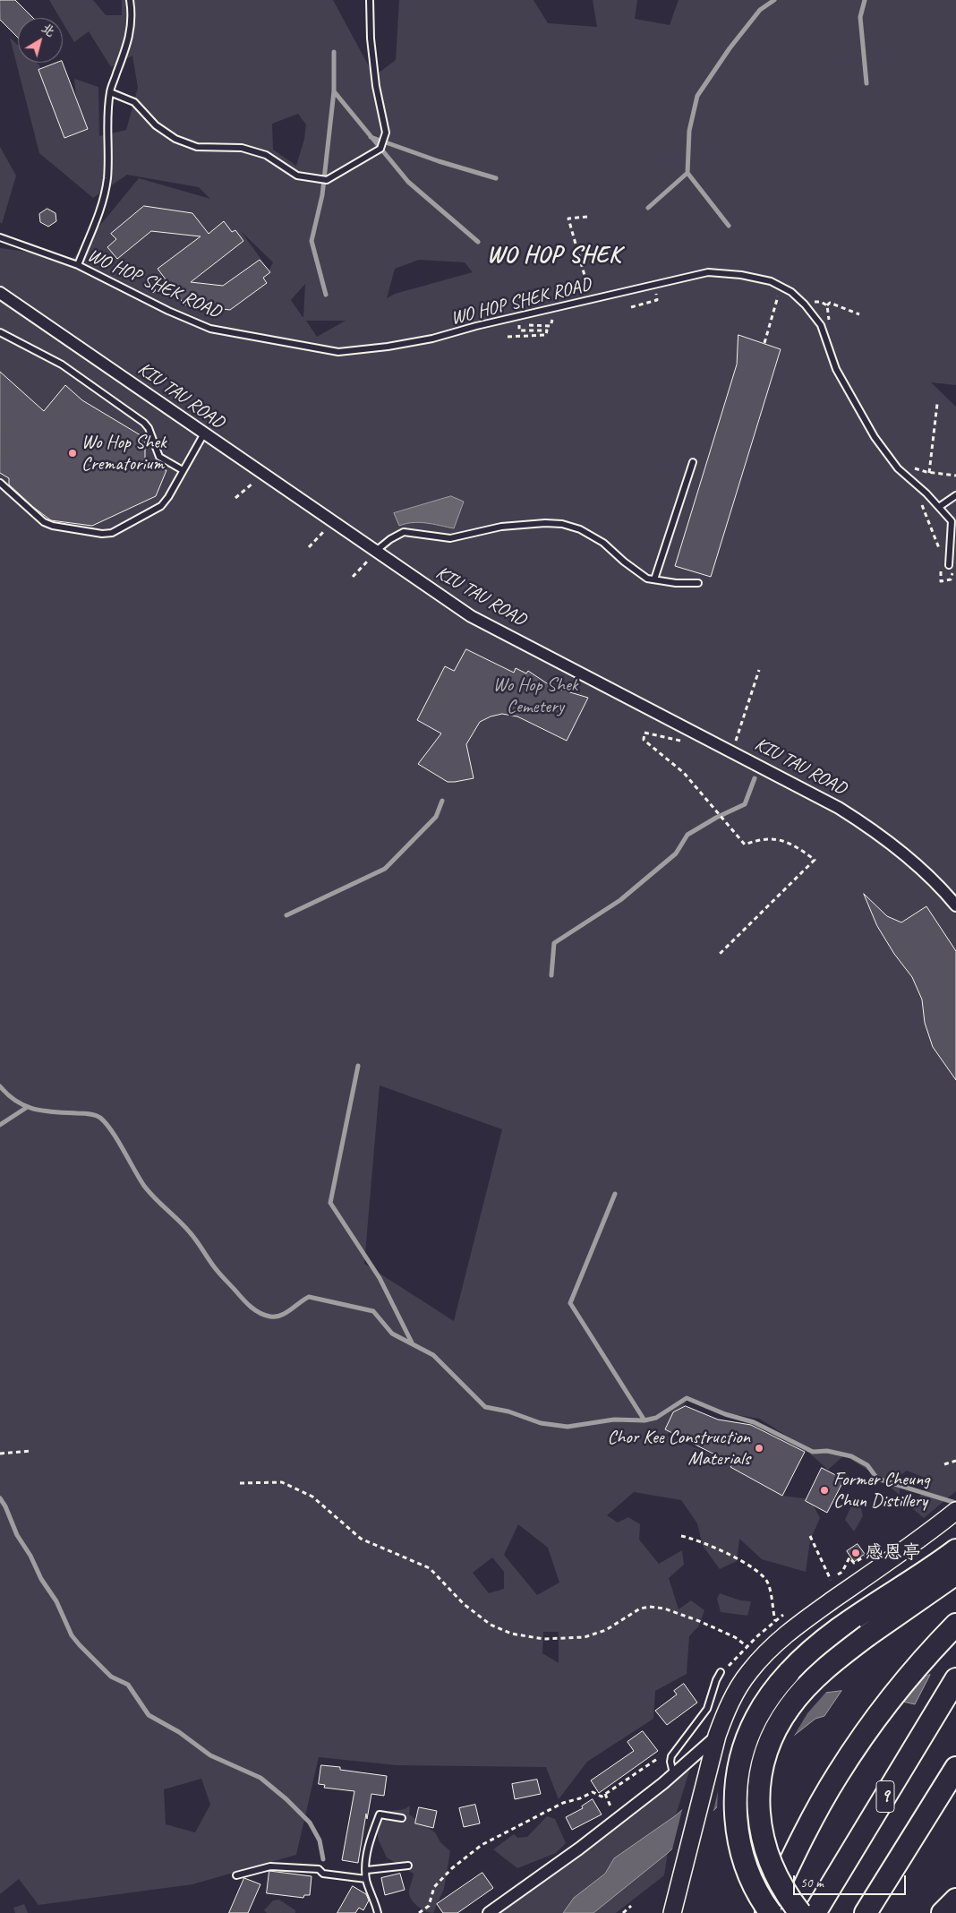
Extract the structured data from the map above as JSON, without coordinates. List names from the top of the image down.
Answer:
{
  "streets": {
    "highway": ["9"],
    "street": ["KIU TAU ROAD"],
    "lane": ["WO HOP SHEK ROAD"]
  },
  "districts": ["WO HOP SHEK"],
  "parks": ["Wo Hop Shek Cemetery"],
  "places": [
    "Wo Hop Shek Crematorium",
    "Chor Kee Construction Materials",
    "Former Cheung Chun Distillery",
    "感恩亭"
  ],
  "scale_bar": "50 m",
  "north": "top right"
}
